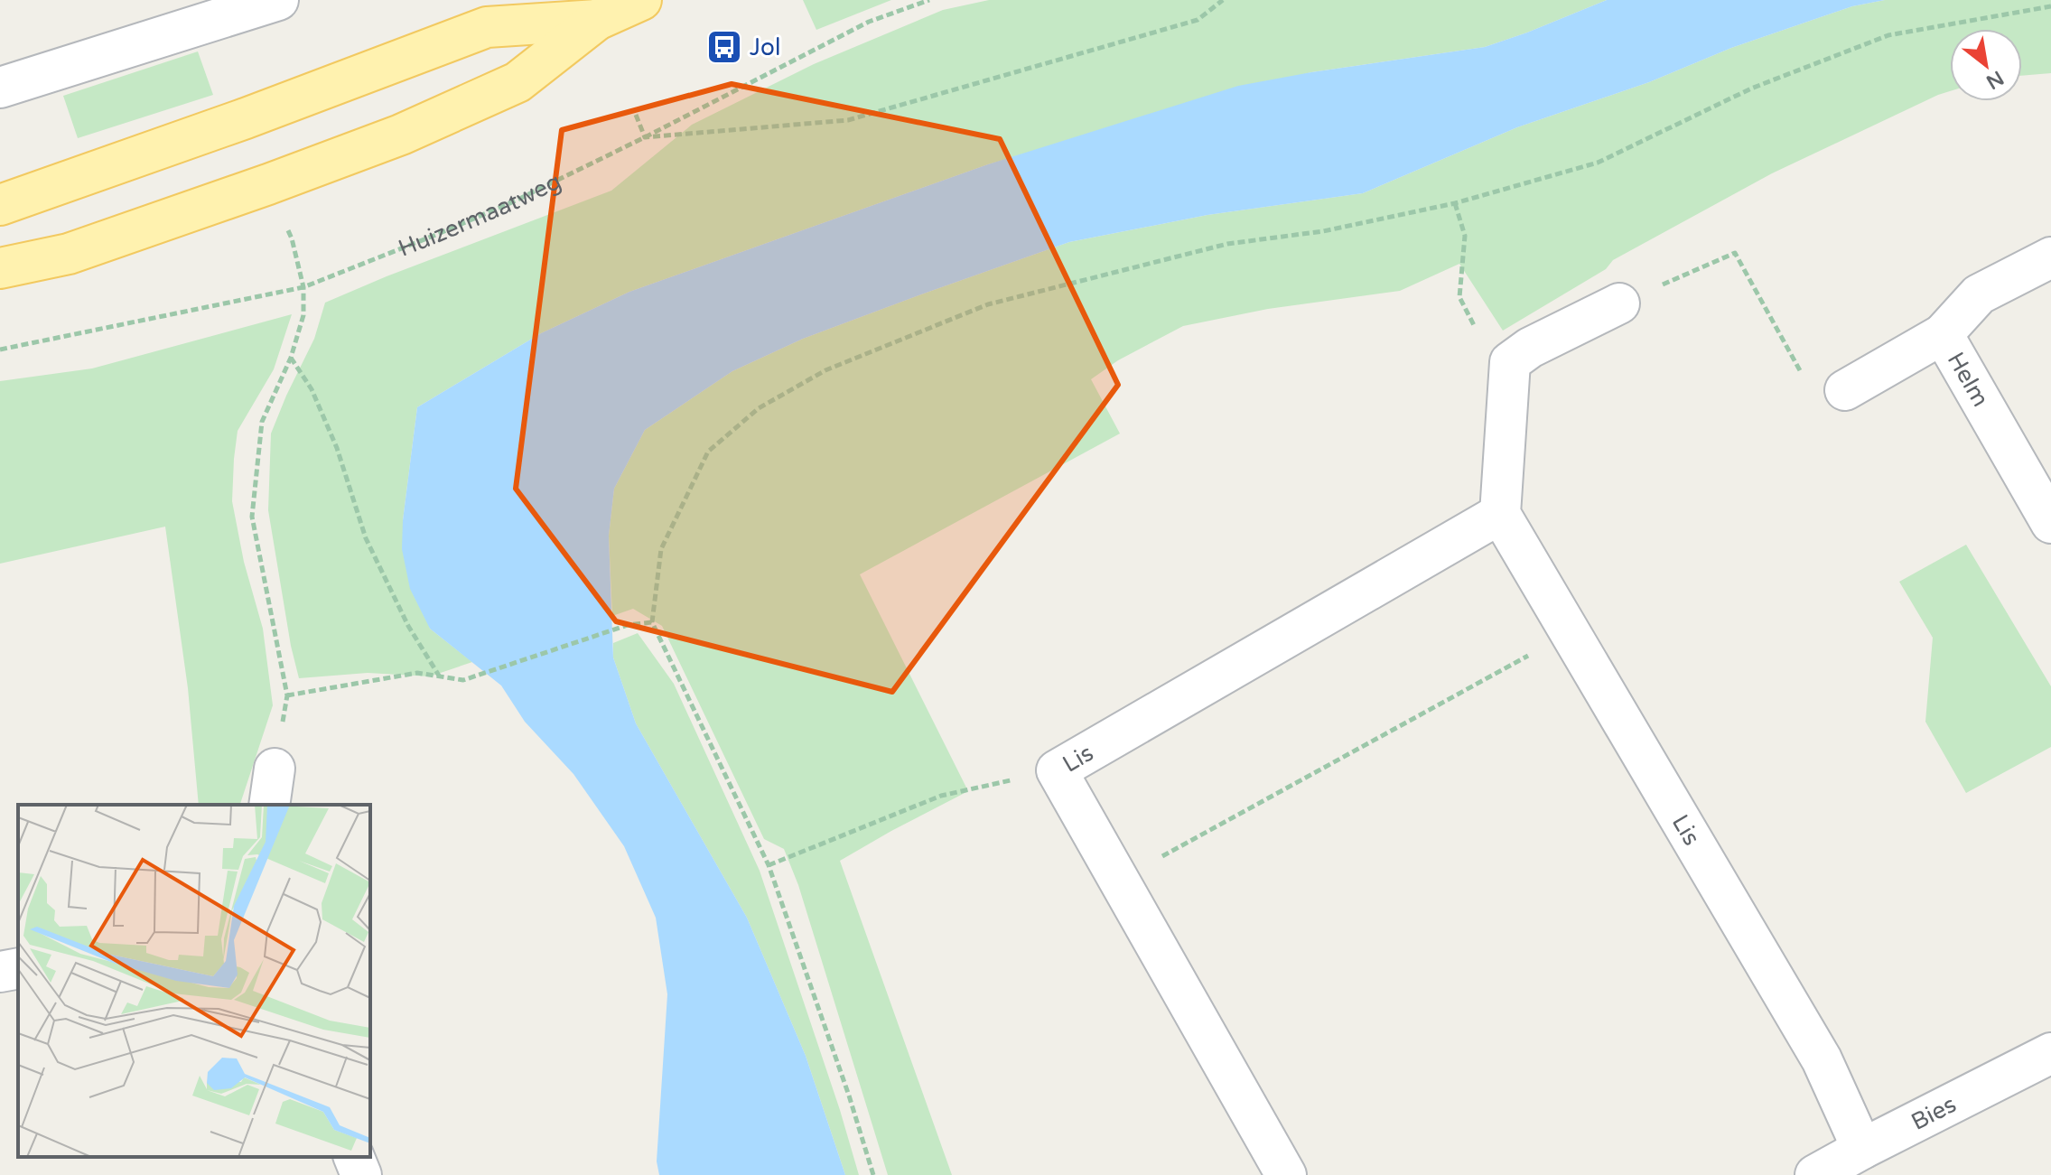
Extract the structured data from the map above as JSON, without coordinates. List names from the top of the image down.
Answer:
{
  "streets": {
    "street": ["Helm", "Lis", "Bies"],
    "path": ["Huizermaatweg"]
  },
  "crossings": [
    ["Lis", "Bies"]
  ],
  "places": {
    "bus stop": ["Jol"]
  },
  "north": "bottom right"
}
